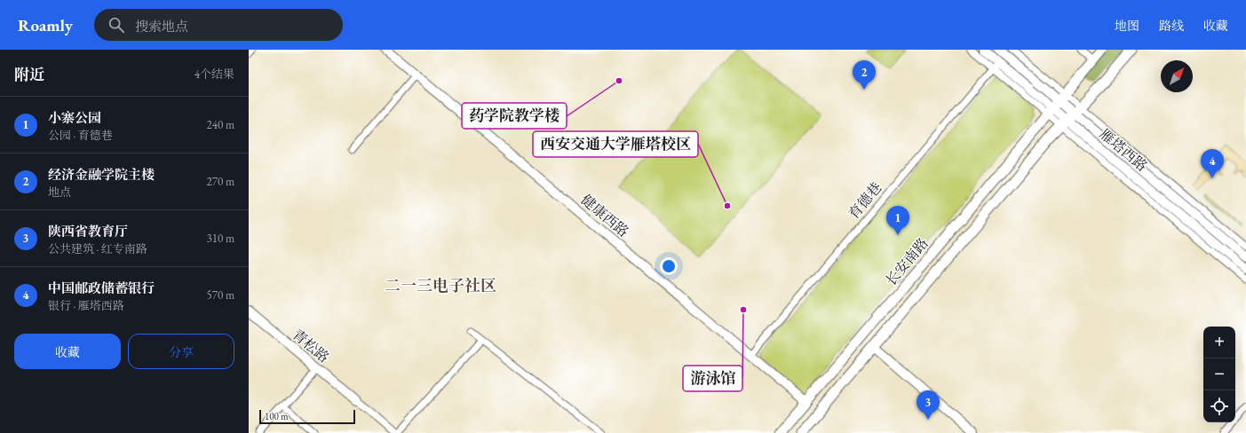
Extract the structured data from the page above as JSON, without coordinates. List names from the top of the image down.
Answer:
{
  "streets": {
    "main road": ["长安南路"],
    "street": [
      "雁塔西路",
      "育德巷",
      "健康西路",
      "青松路"
    ]
  },
  "crossings": [
    ["雁塔西路", "育德巷"],
    ["雁塔西路", "长安南路"],
    ["育德巷", "健康西路"],
    ["健康西路", "长安南路"]
  ],
  "districts": ["二一三电子社区"],
  "places": ["药学院教学楼", "西安交通大学雁塔校区", "游泳馆"],
  "scale_bar": "100 m",
  "north": "top right",
  "page": {
    "header": "Roamly",
    "search": "搜索地点",
    "nav": ["地图", "路线", "收藏"],
    "heading": ["附近", "4个结果"],
    "pins": [
      "2",
      "4",
      "1",
      "3"
    ],
    "list": [
      {
        "mark": "1",
        "name": "小寨公园",
        "note": "公园 · 育德巷",
        "value": "240 m"
      },
      {
        "mark": "2",
        "name": "经济金融学院主楼",
        "note": "地点",
        "value": "270 m"
      },
      {
        "mark": "3",
        "name": "陕西省教育厅",
        "note": "公共建筑 · 红专南路",
        "value": "310 m"
      },
      {
        "mark": "4",
        "name": "中国邮政储蓄银行",
        "note": "银行 · 雁塔西路",
        "value": "570 m"
      }
    ],
    "buttons": ["收藏", "分享"],
    "map_buttons": ["+", "−"],
    "scale": "100 m"
  }
}
